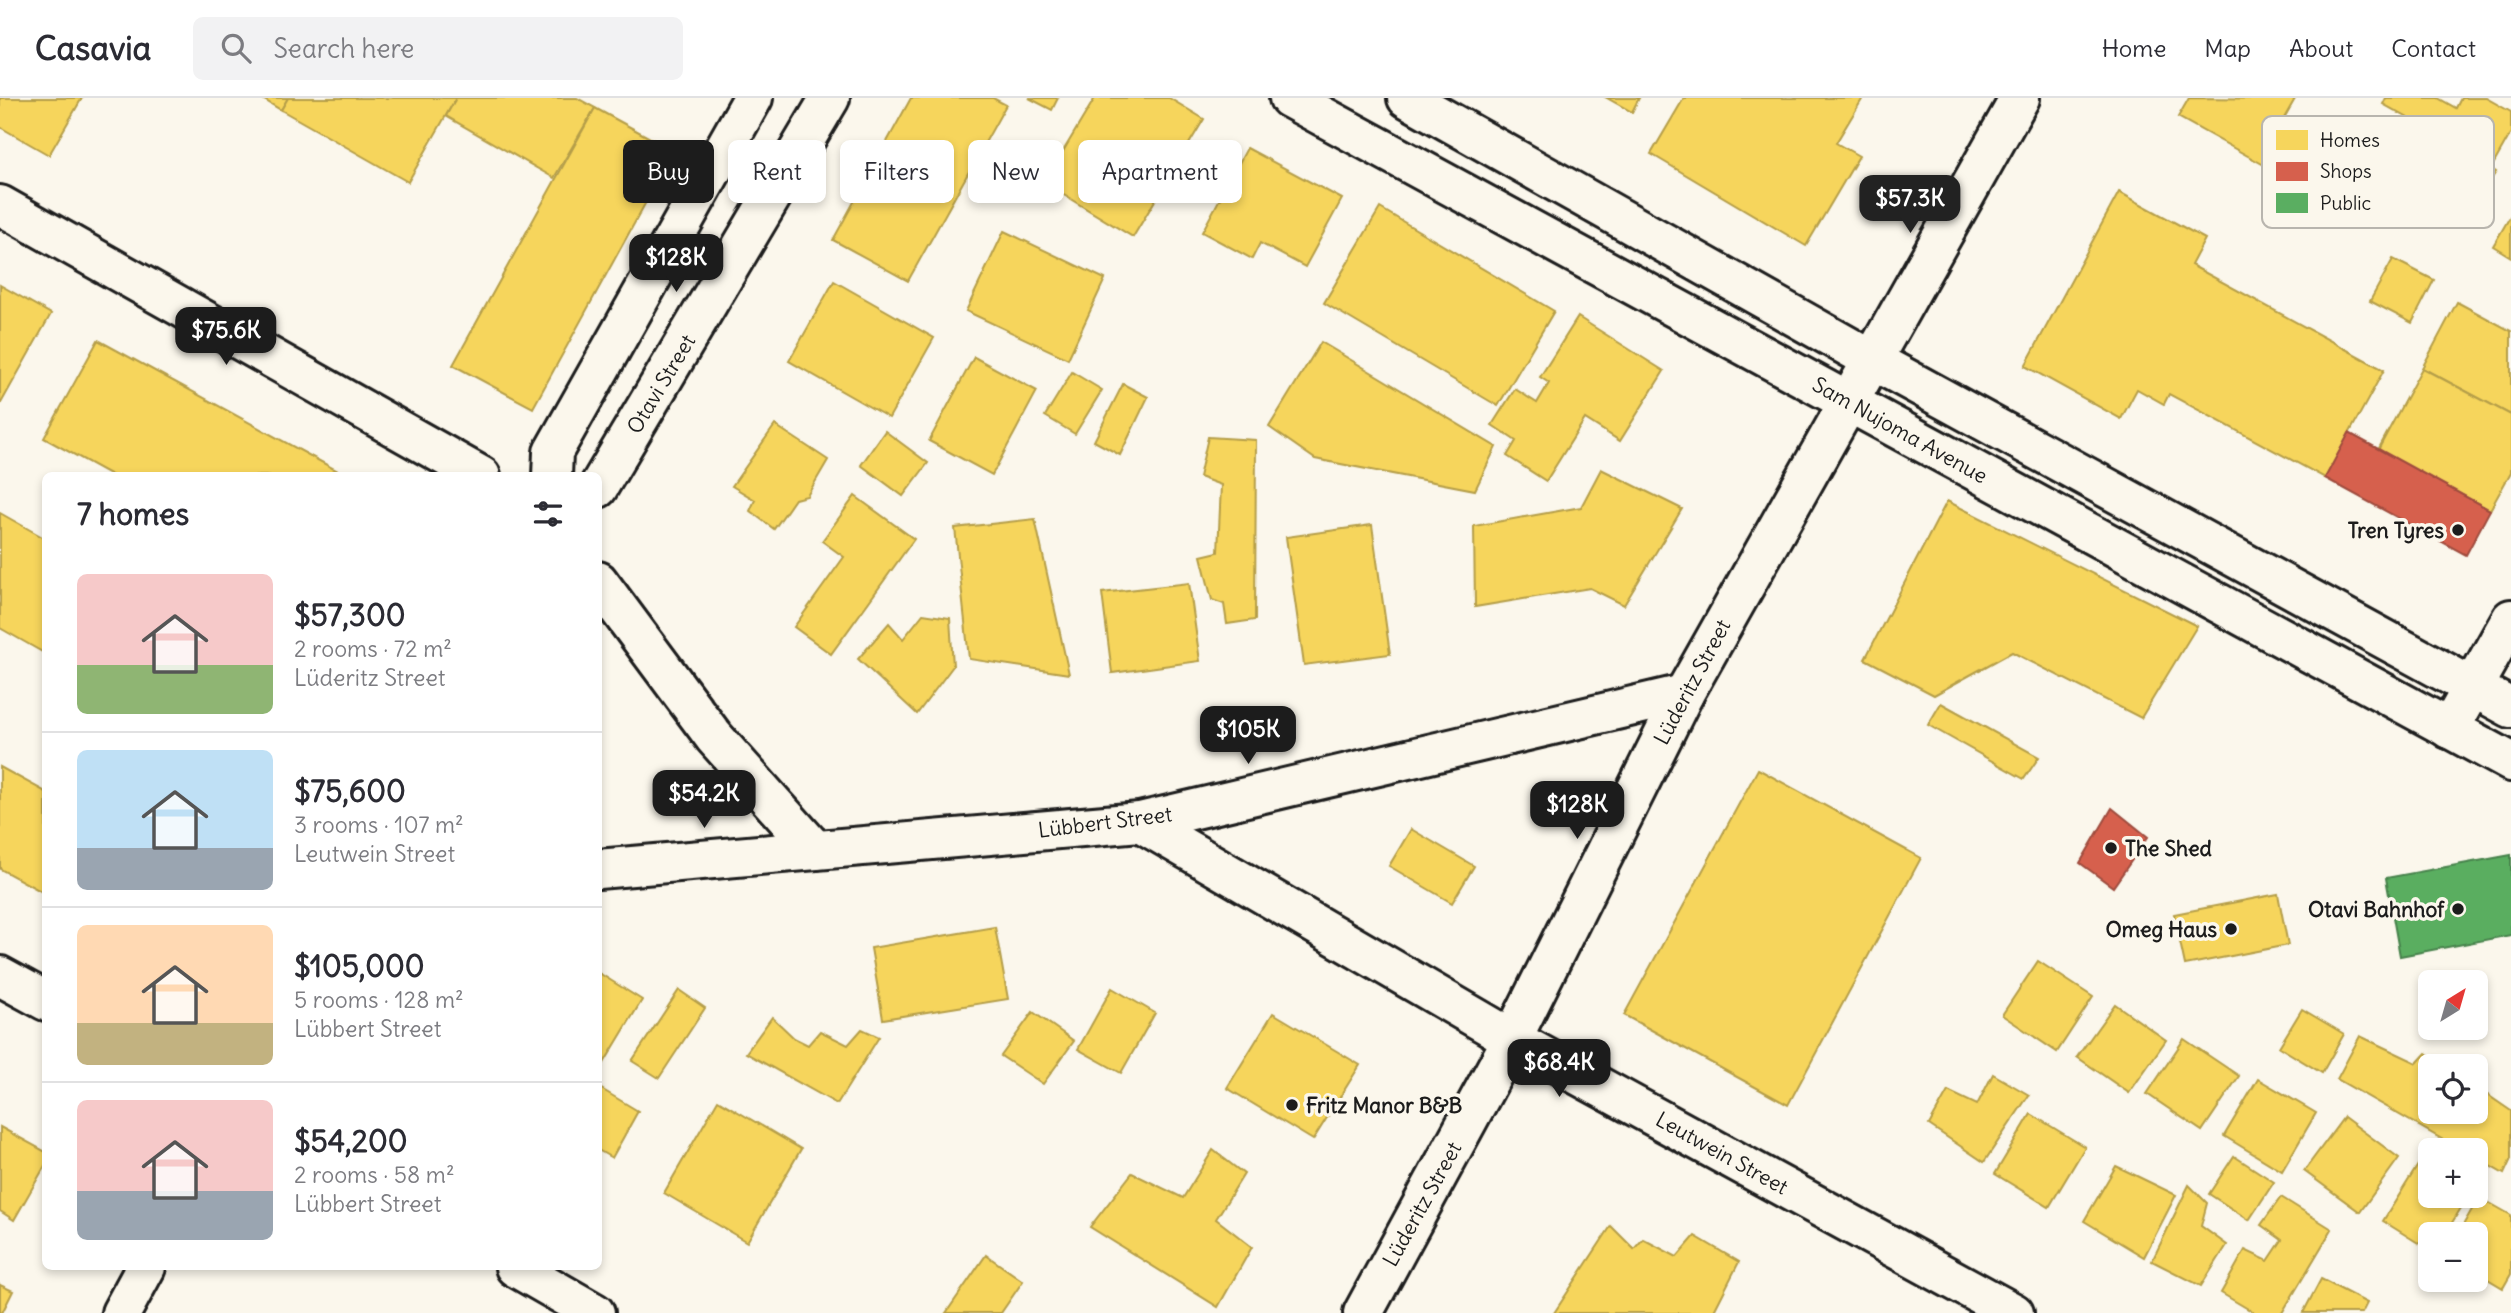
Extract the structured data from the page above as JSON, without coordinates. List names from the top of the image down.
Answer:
{
  "streets": {
    "main road": [
      "Otavi Street",
      "Sam Nujoma Avenue",
      "Lüderitz Street",
      "Lübbert Street",
      "Leutwein Street"
    ]
  },
  "crossings": [
    ["Sam Nujoma Avenue", "Lüderitz Street"],
    ["Lüderitz Street", "Lübbert Street"],
    ["Lüderitz Street", "Leutwein Street"],
    ["Lübbert Street", "Leutwein Street"]
  ],
  "places": [
    "Tren Tyres",
    "The Shed",
    "Otavi Bahnhof",
    "Omeg Haus",
    "Fritz Manor B&B"
  ],
  "legend": ["Homes", "Shops", "Public"],
  "north": "top right",
  "page": {
    "header": "Casavia",
    "search": "Search here",
    "nav": [
      "Home",
      "Map",
      "About",
      "Contact"
    ],
    "chip": [
      "Buy",
      "Rent",
      "Filters",
      "New",
      "Apartment"
    ],
    "price": [
      "$57.3K",
      "$128K",
      "$75.6K",
      "$105K",
      "$54.2K",
      "$128K",
      "$68.4K"
    ],
    "heading": "7 homes",
    "list": [
      {
        "name": "$57,300",
        "note": "2 rooms · 72 m² · Lüderitz Street"
      },
      {
        "name": "$75,600",
        "note": "3 rooms · 107 m² · Leutwein Street"
      },
      {
        "name": "$105,000",
        "note": "5 rooms · 128 m² · Lübbert Street"
      },
      {
        "name": "$54,200",
        "note": "2 rooms · 58 m² · Lübbert Street"
      }
    ],
    "map_buttons": ["+", "−"]
  }
}
